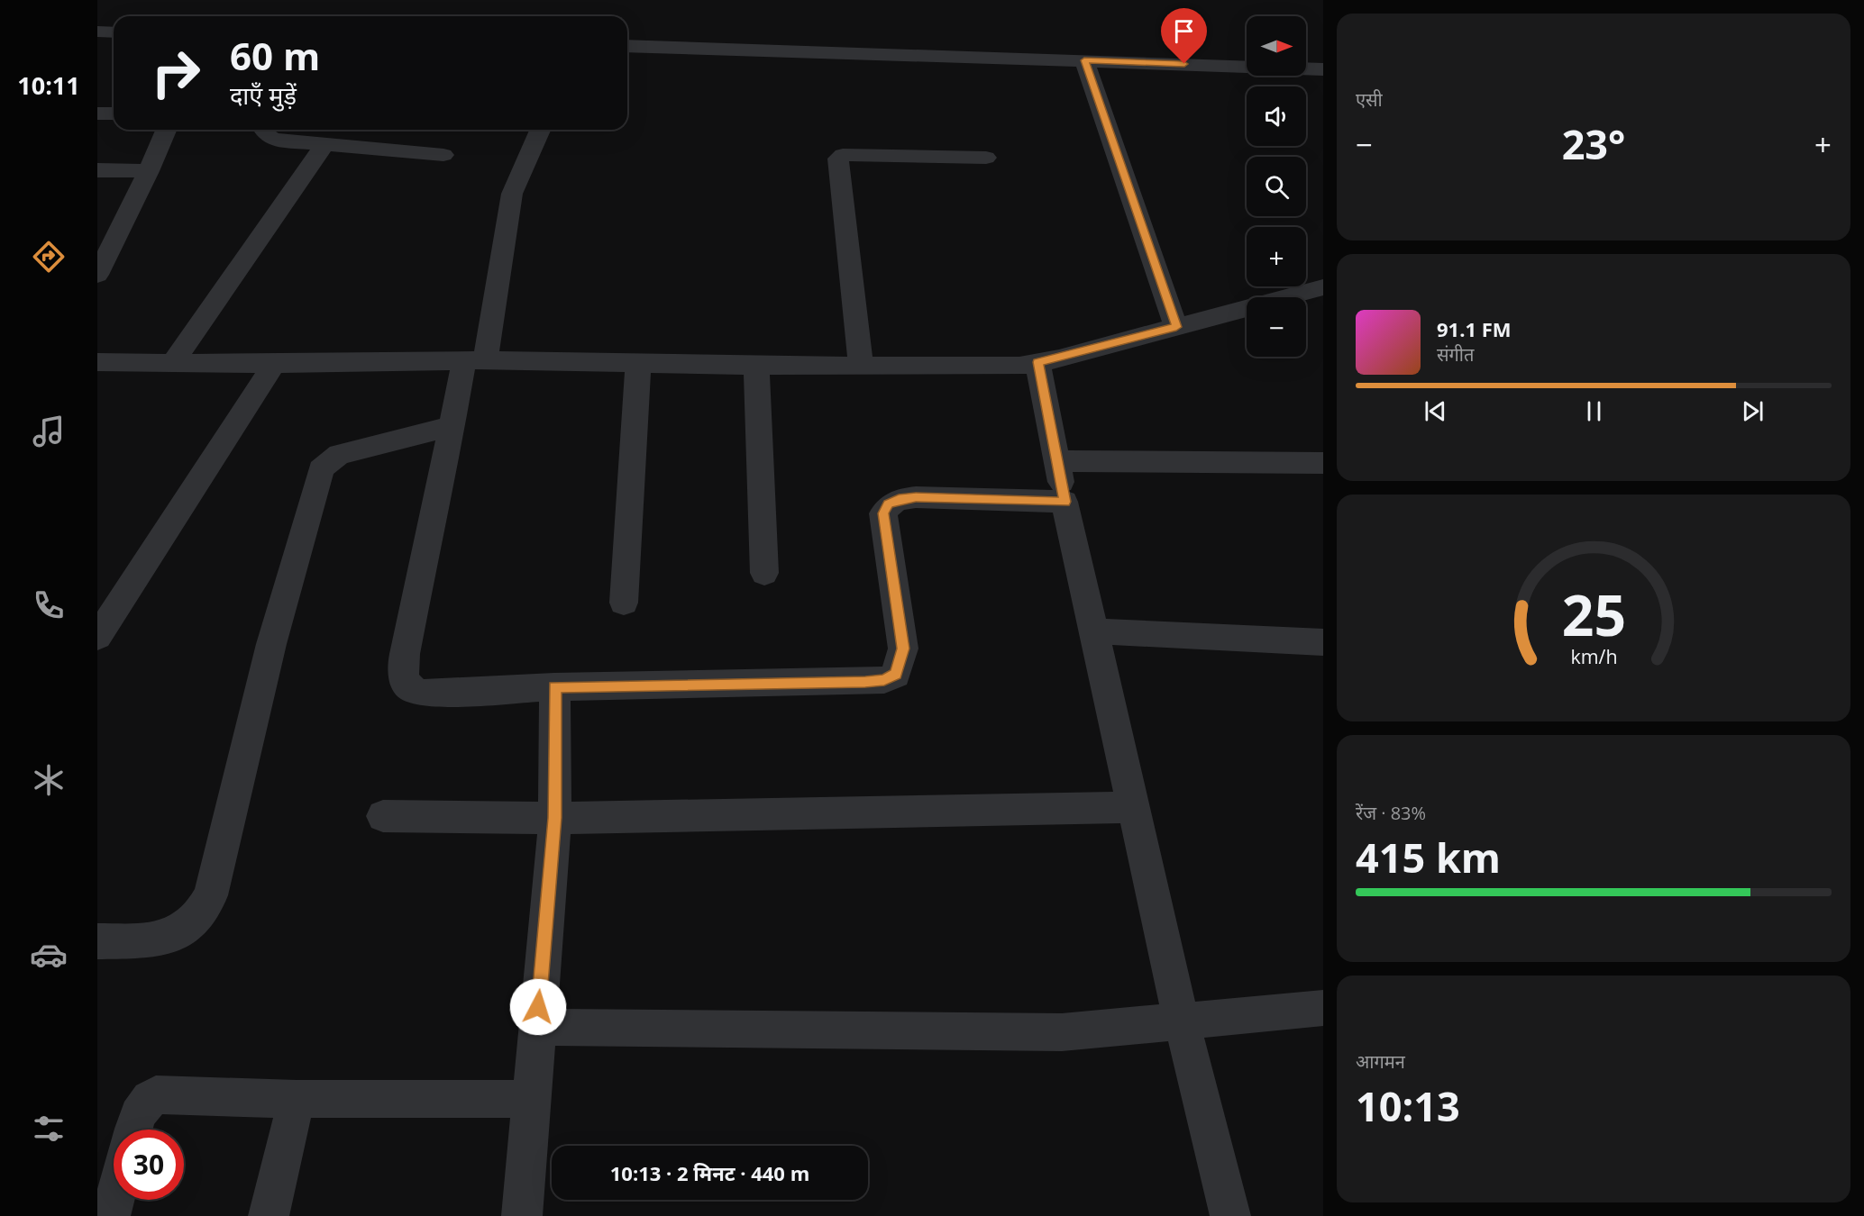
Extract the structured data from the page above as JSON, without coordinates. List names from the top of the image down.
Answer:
{
  "north": "right",
  "page": {
    "tabs": "10:11",
    "tile": [
      "एसी",
      ["रेंज · 83%", "415 km"],
      ["आगमन", "10:13"]
    ],
    "map_buttons": ["+", "−"],
    "turn": ["60 m", "दाएँ मुड़ें"],
    "heat": ["−", "23°", "+"],
    "song": ["91.1 FM", "संगीत"],
    "limit": "30",
    "trip": "10:13 · 2 मिनट · 440 m",
    "gauge": ["25", "km/h"]
  }
}
